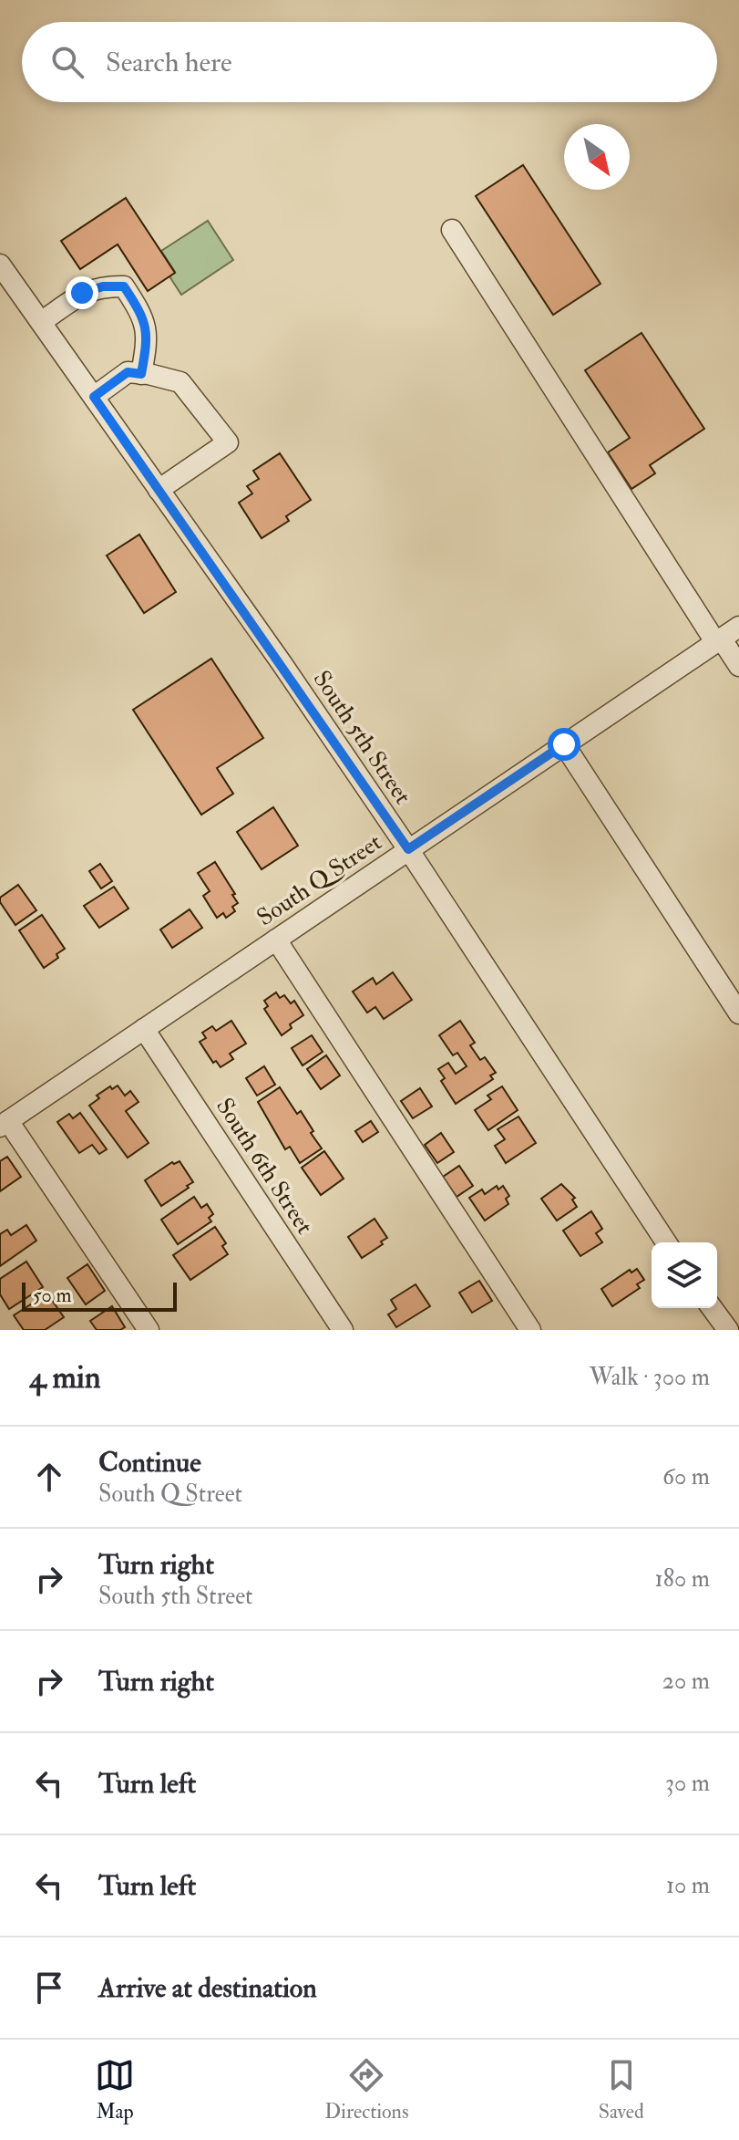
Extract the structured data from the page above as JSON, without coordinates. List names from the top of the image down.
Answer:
{
  "streets": {
    "street": ["South 5th Street", "South Q Street", "South 6th Street"]
  },
  "crossings": [
    ["South 5th Street", "South Q Street"],
    ["South Q Street", "South 6th Street"]
  ],
  "scale_bar": "50 m",
  "north": "bottom right",
  "page": {
    "search": "Search here",
    "scale": "50 m",
    "heading": ["4 min", "Walk · 300 m"],
    "list": [
      ["Continue", "South Q Street", "60 m"],
      ["Turn right", "South 5th Street", "180 m"],
      ["Turn right", "20 m"],
      ["Turn left", "30 m"],
      ["Turn left", "10 m"],
      "Arrive at destination"
    ],
    "nav": ["Map", "Directions", "Saved"]
  }
}
